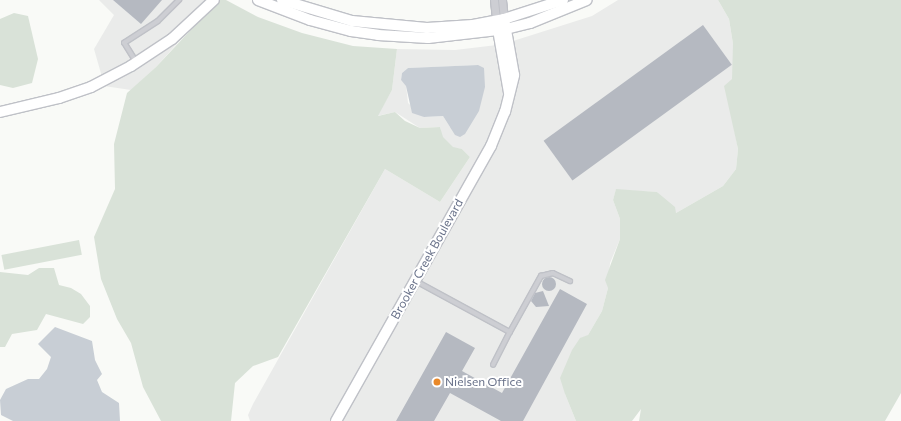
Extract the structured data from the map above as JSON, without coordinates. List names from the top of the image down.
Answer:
{
  "streets": {
    "street": ["Brooker Creek Boulevard"]
  },
  "places": ["Nielsen Office"]
}
